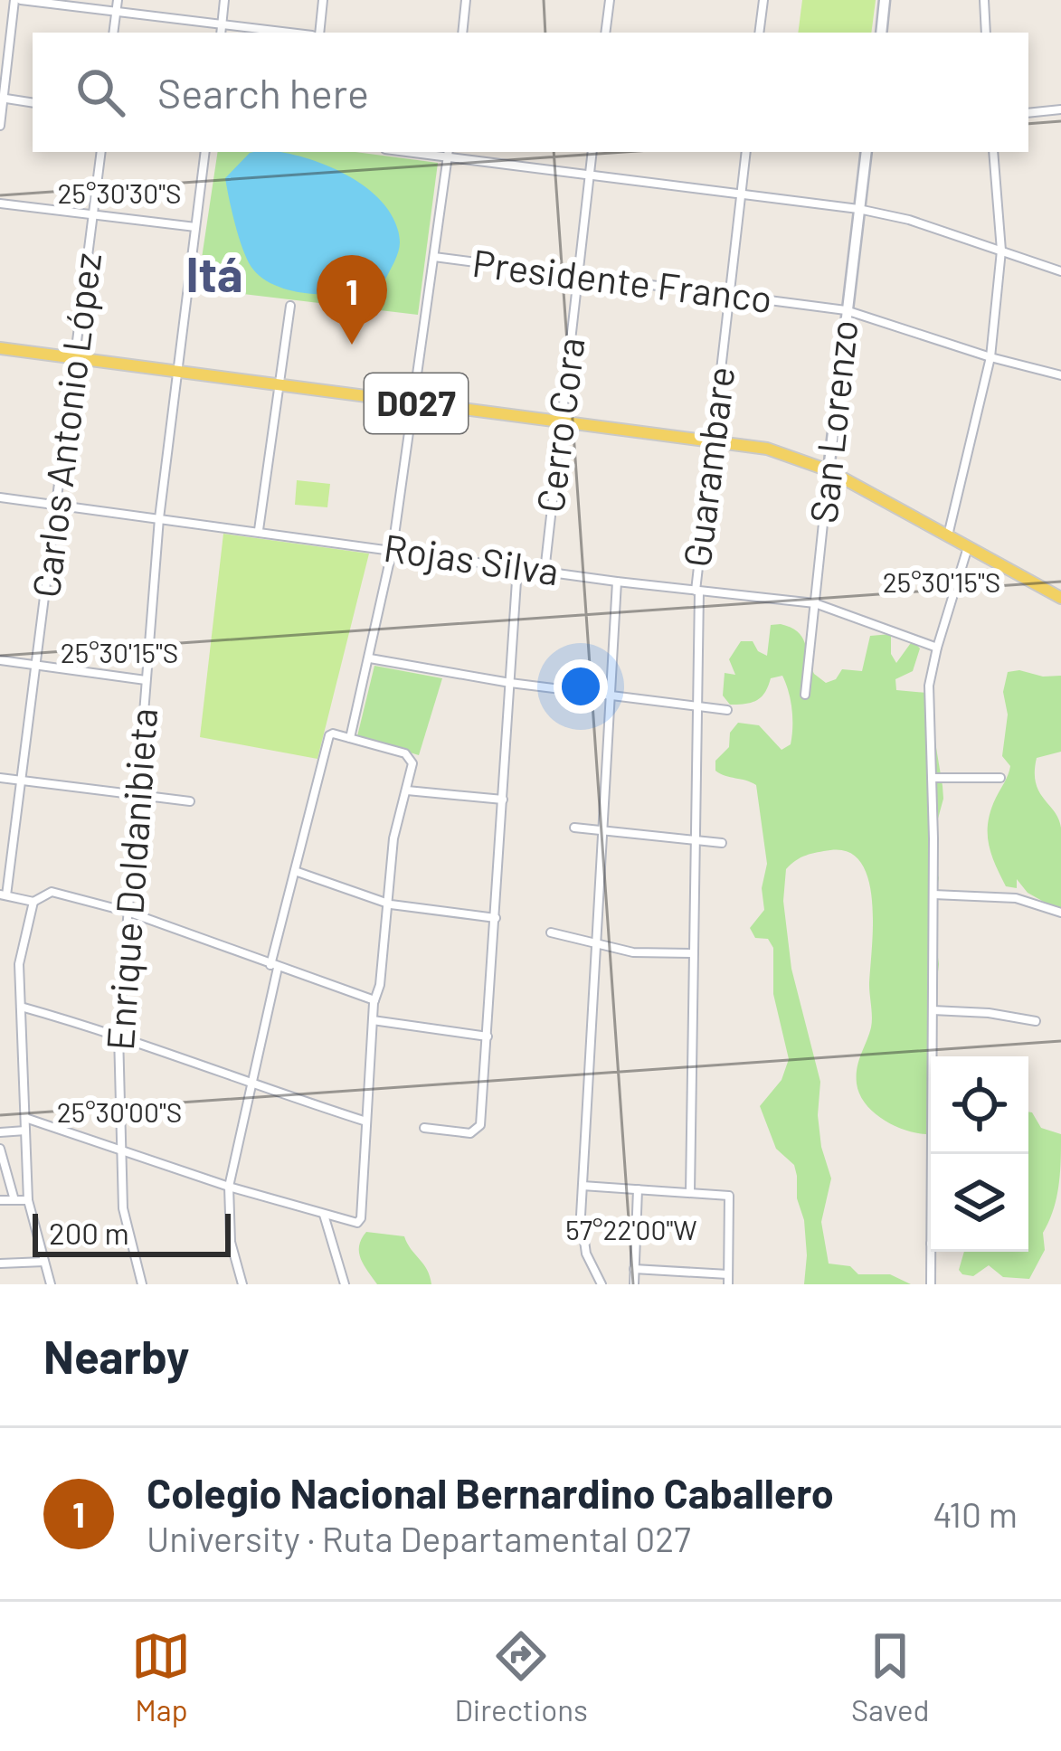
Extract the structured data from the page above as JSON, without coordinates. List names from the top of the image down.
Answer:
{
  "streets": {
    "main road": ["D027"],
    "street": [
      "Presidente Franco",
      "San Lorenzo",
      "Carlos Antonio López",
      "Cerro Cora",
      "Guarambare",
      "Rojas Silva",
      "Enrique Doldanibieta"
    ]
  },
  "crossings": [
    ["Presidente Franco", "San Lorenzo"],
    ["Presidente Franco", "Cerro Cora"],
    ["Presidente Franco", "Guarambare"],
    ["D027", "San Lorenzo"],
    ["D027", "Carlos Antonio López"],
    ["D027", "Cerro Cora"],
    ["D027", "Guarambare"],
    ["D027", "Enrique Doldanibieta"],
    ["San Lorenzo", "Rojas Silva"],
    ["Carlos Antonio López", "Rojas Silva"],
    ["Cerro Cora", "Rojas Silva"],
    ["Guarambare", "Rojas Silva"],
    ["Rojas Silva", "Enrique Doldanibieta"]
  ],
  "districts": ["Itá"],
  "scale_bar": "200 m",
  "page": {
    "search": "Search here",
    "pins": "1",
    "scale": "200 m",
    "heading": "Nearby",
    "list": [
      {
        "mark": "1",
        "name": "Colegio Nacional Bernardino Caballero",
        "note": "University · Ruta Departamental 027",
        "value": "410 m"
      }
    ],
    "nav": ["Map", "Directions", "Saved"]
  },
  "coordinates": [
    "25°30'30\"S",
    "25°30'15\"S",
    "25°30'00\"S",
    "57°22'00\"W"
  ]
}
